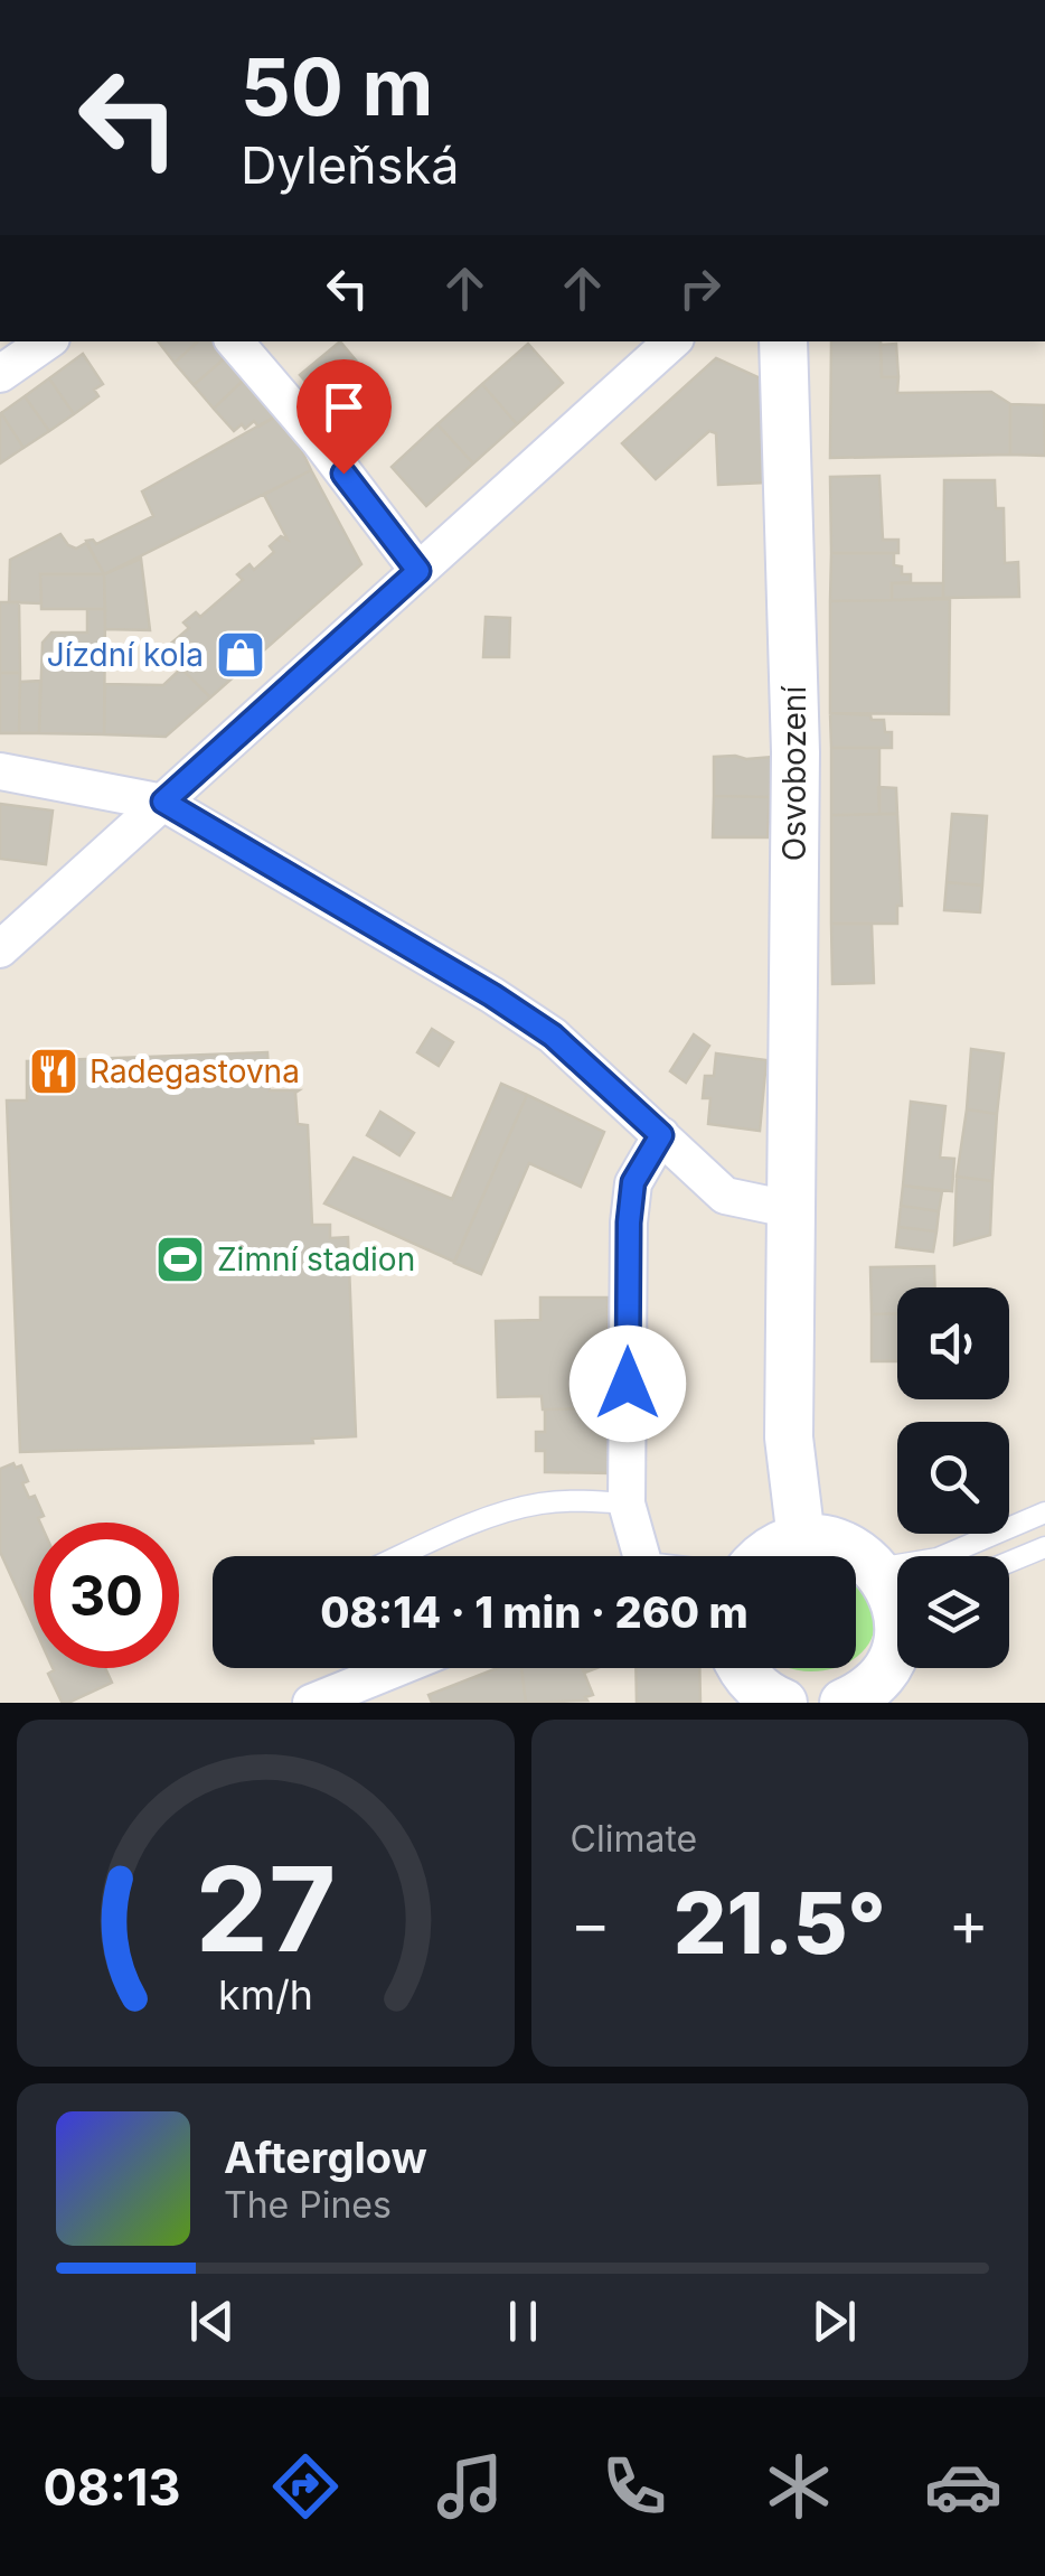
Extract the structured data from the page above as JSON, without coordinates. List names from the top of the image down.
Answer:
{
  "streets": {
    "street": ["Osvobození"]
  },
  "places": {
    "shop": ["Jízdní kola"],
    "restaurant": ["Radegastovna"],
    "sports": ["Zimní stadion"]
  },
  "page": {
    "turn": ["50 m", "Dyleňská"],
    "limit": "30",
    "trip": "08:14 · 1 min · 260 m",
    "tile": "Climate",
    "heat": ["−", "21.5°", "+"],
    "song": ["Afterglow", "The Pines"],
    "tabs": "08:13",
    "gauge": ["27", "km/h"]
  }
}
